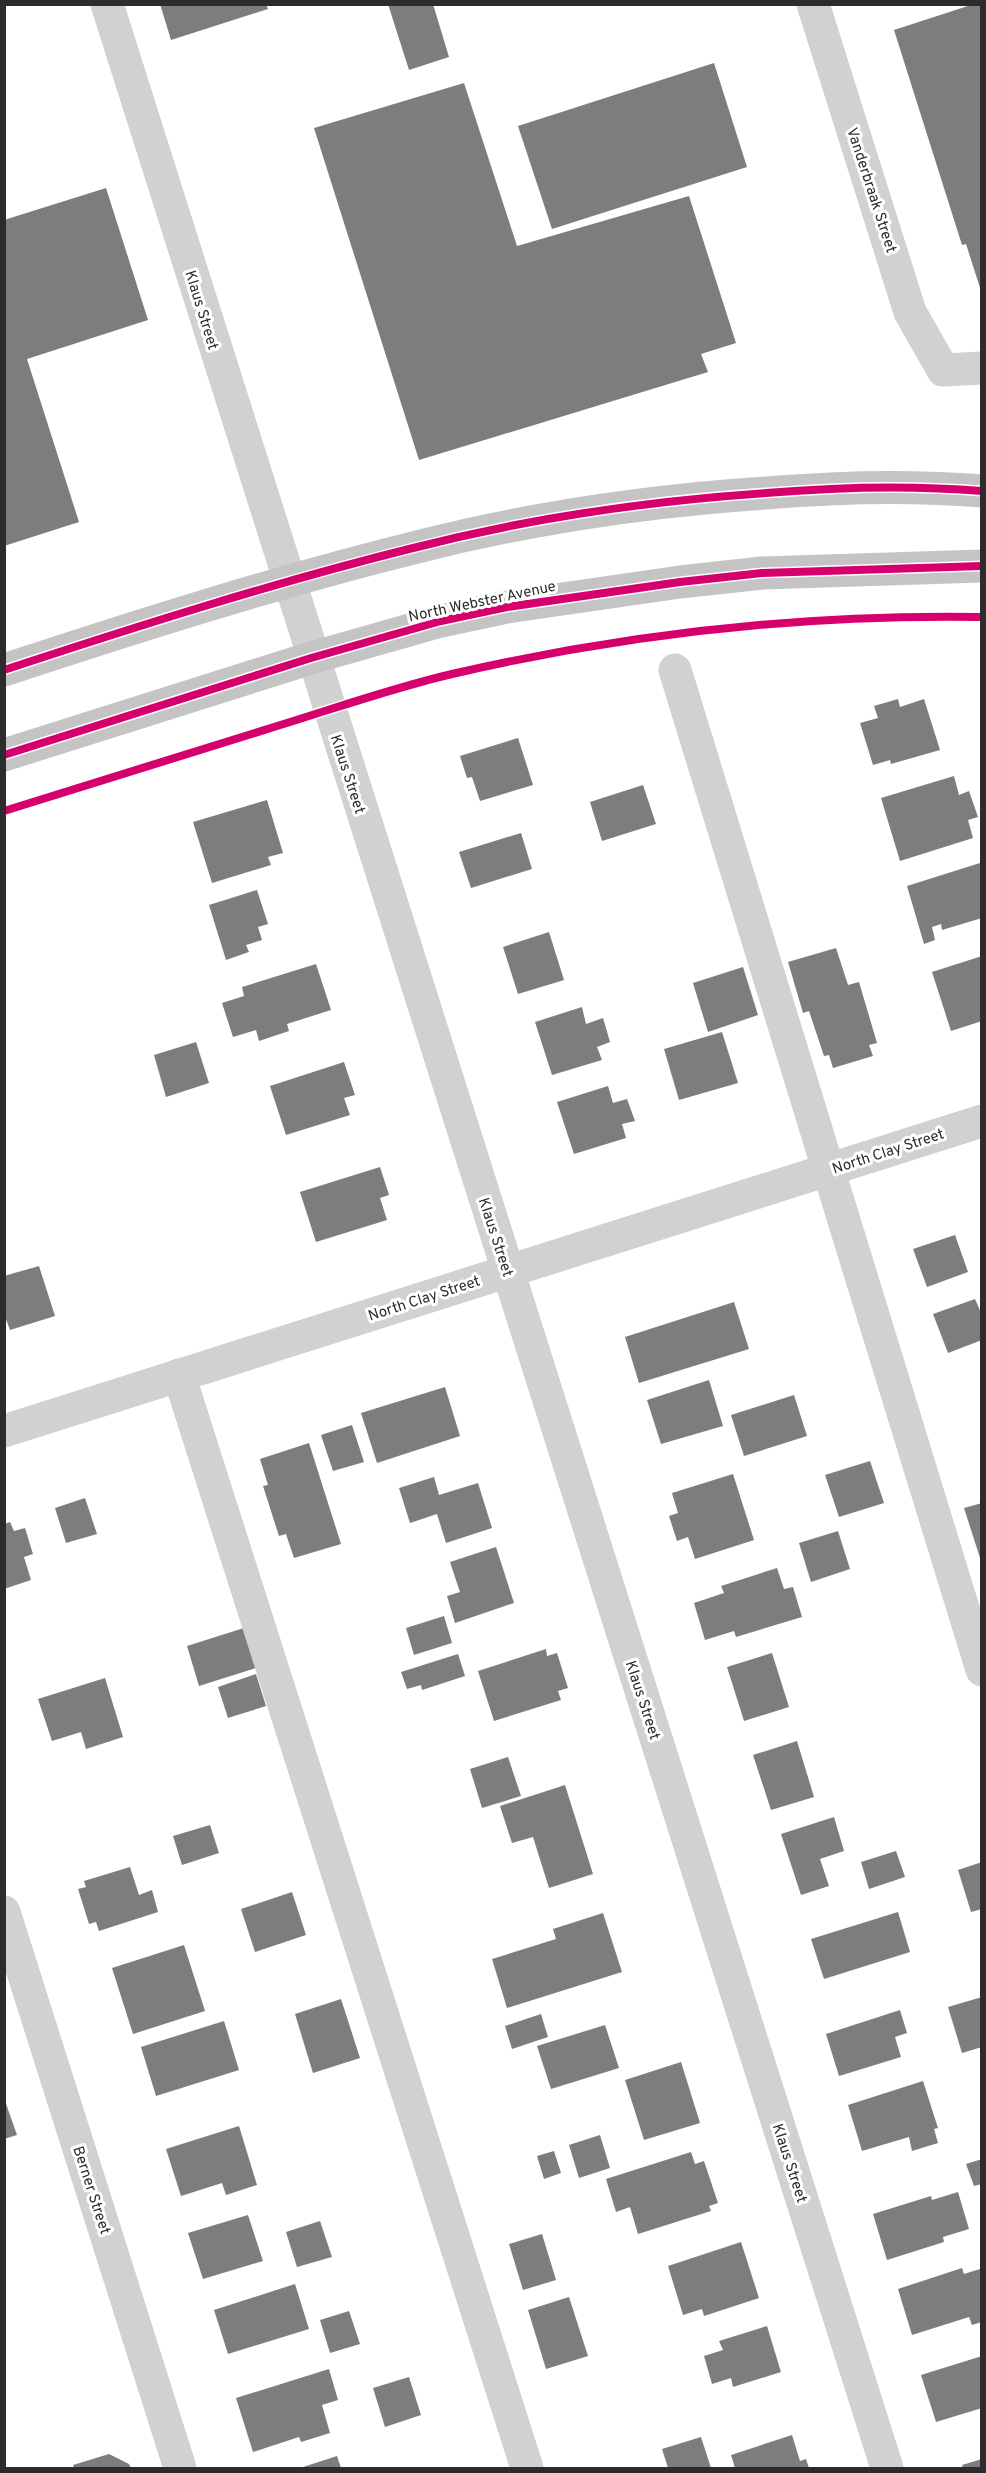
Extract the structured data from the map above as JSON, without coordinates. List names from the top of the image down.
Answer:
{
  "streets": {
    "main road": ["North Webster Avenue"],
    "street": [
      "Vanderbraak Street",
      "Klaus Street",
      "North Clay Street",
      "Berner Street"
    ]
  },
  "crossings": [
    ["Klaus Street", "North Webster Avenue"],
    ["Klaus Street", "North Clay Street"]
  ]
}
